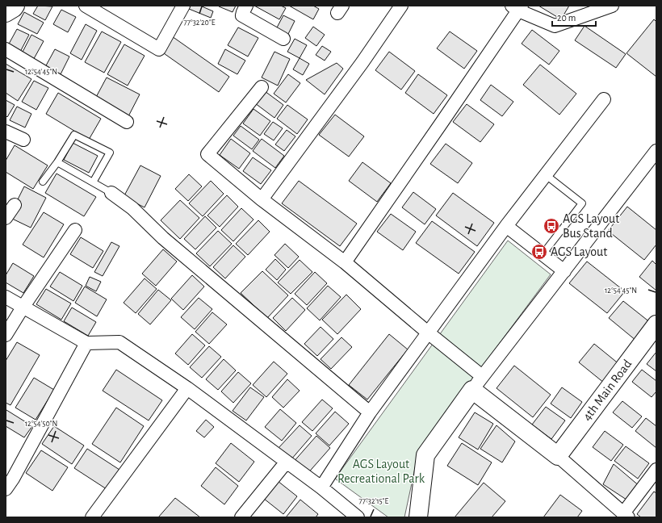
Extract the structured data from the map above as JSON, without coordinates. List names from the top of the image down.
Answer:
{
  "streets": {
    "street": ["4th Main Road"]
  },
  "parks": ["AGS Layout Recreational Park"],
  "places": {
    "bus stop": ["AGS Layout Bus Stand", "AGS Layout"]
  },
  "scale_bar": "20 m",
  "coordinates": [
    "77°32'20\"E",
    "12°54'45\"N",
    "12°54'50\"N",
    "77°32'15\"E"
  ]
}
